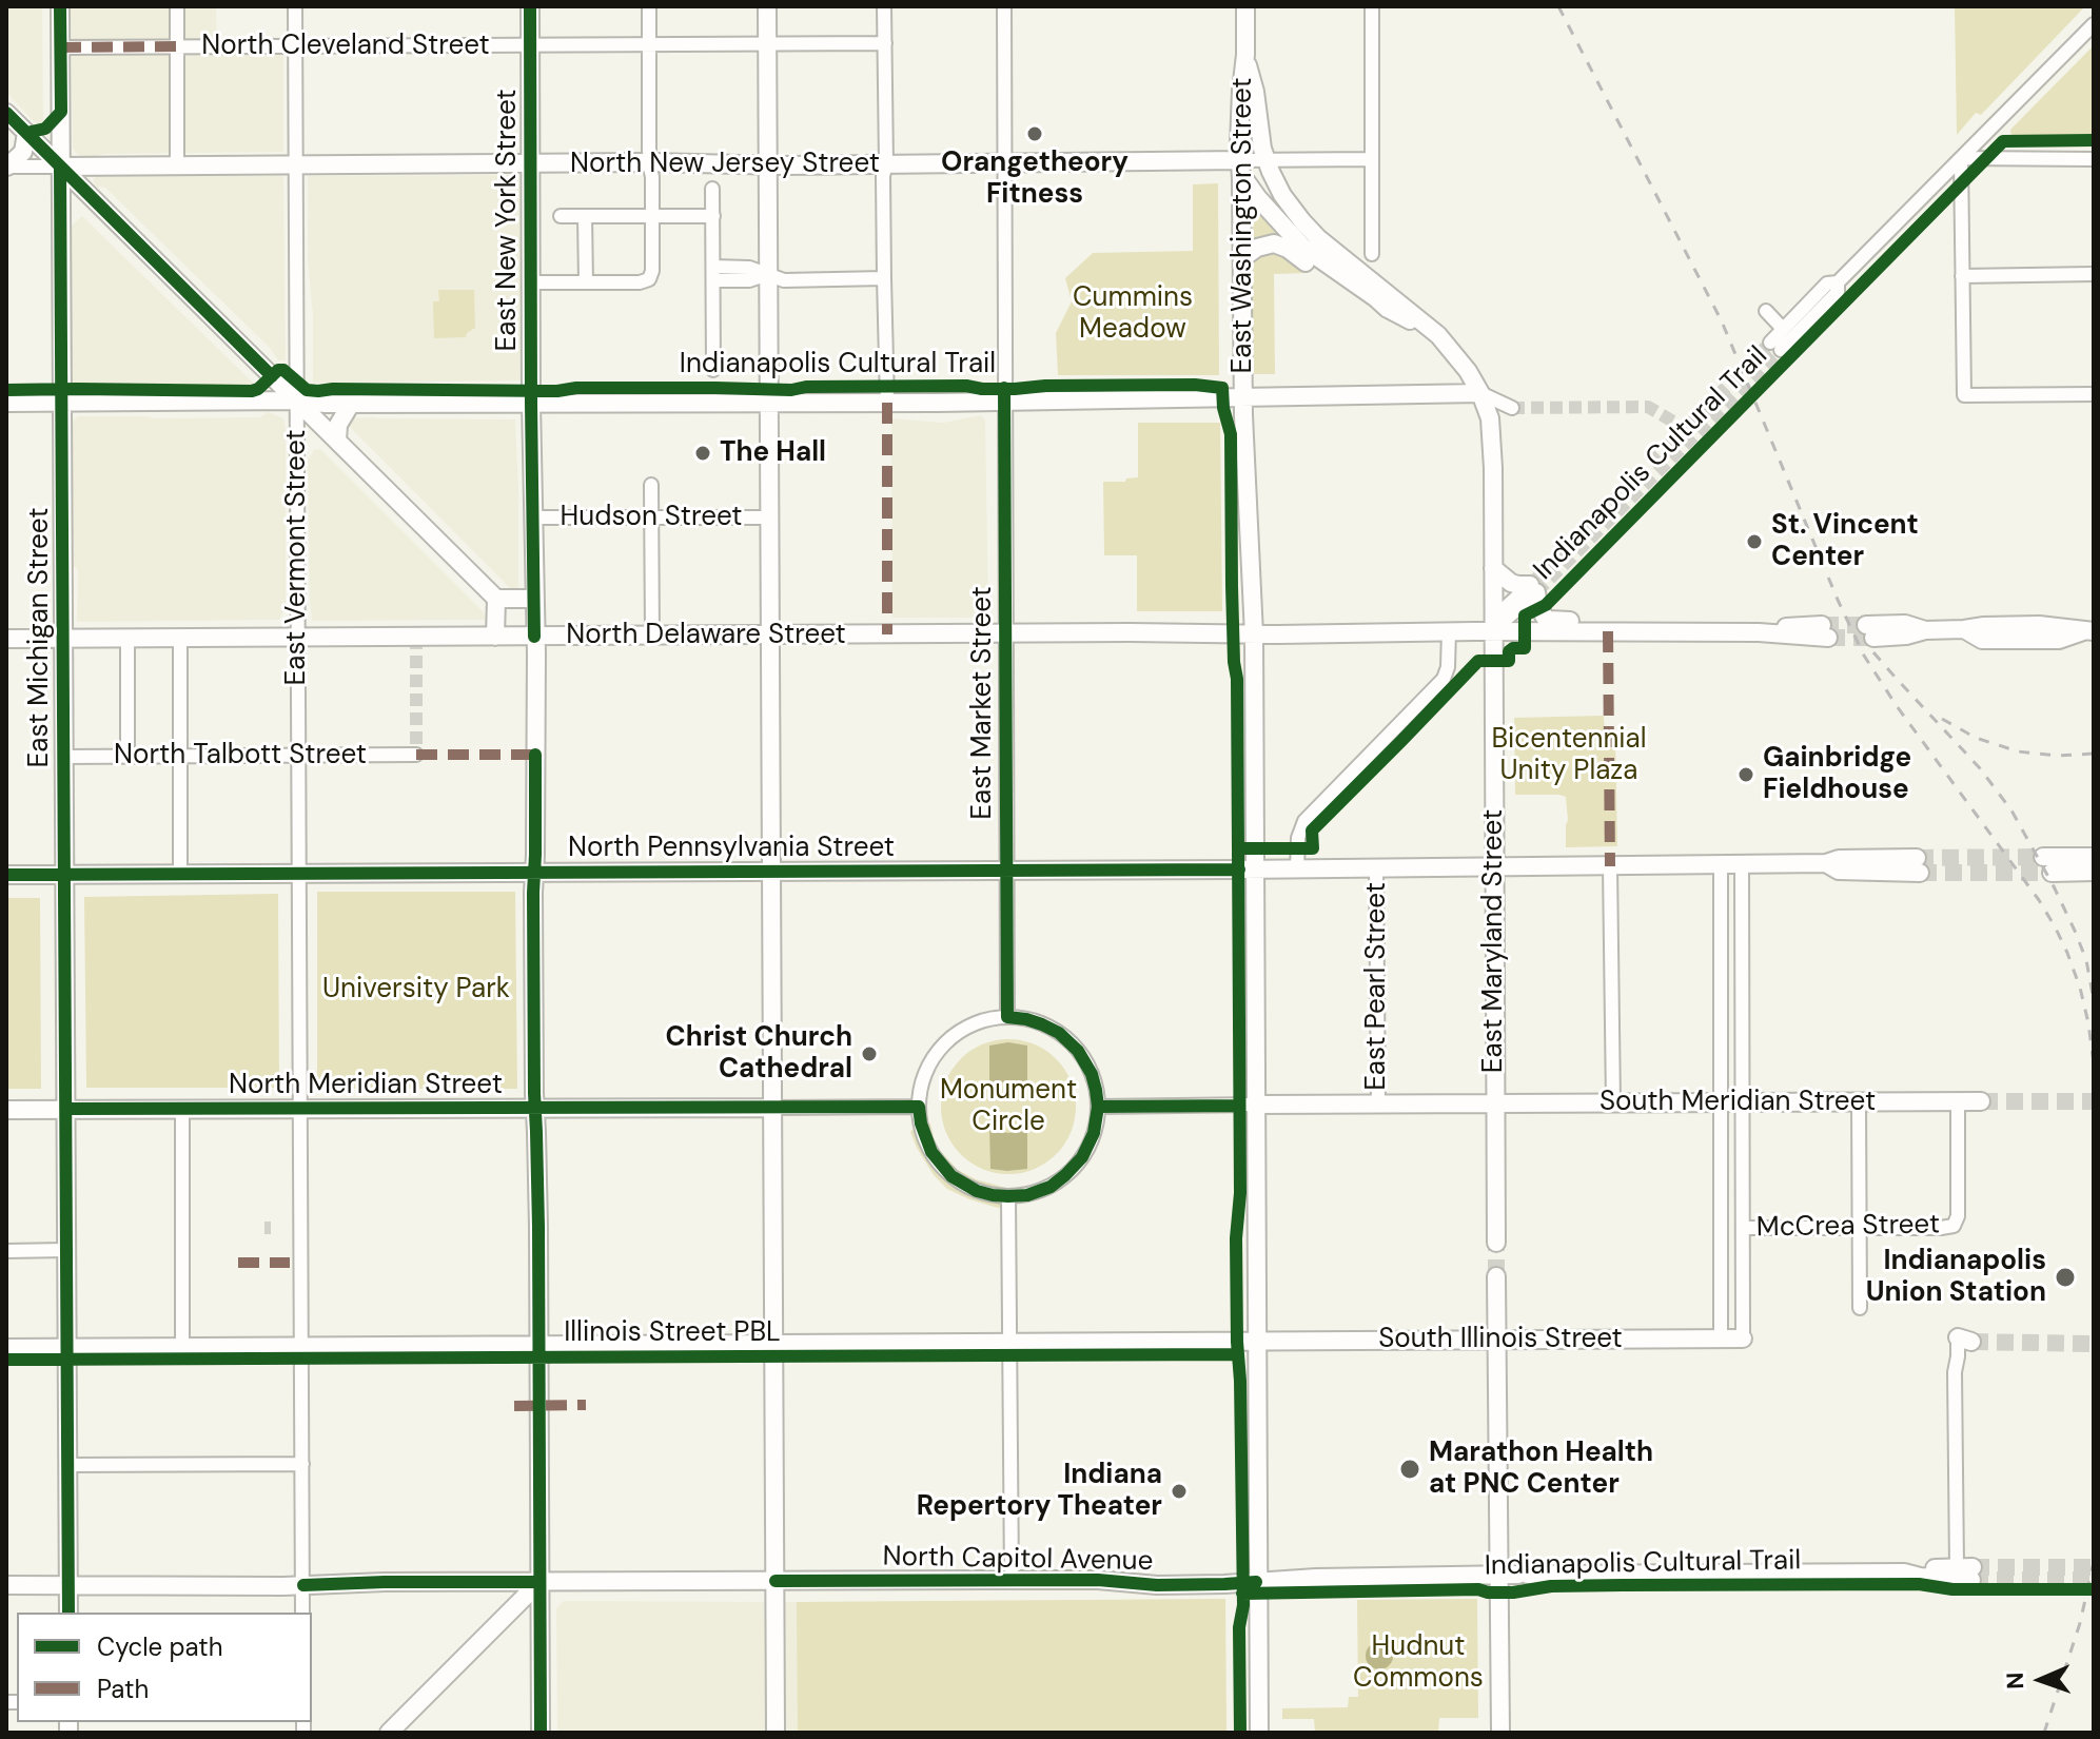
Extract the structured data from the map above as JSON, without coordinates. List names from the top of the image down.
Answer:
{
  "streets": {
    "main road": [
      "North New Jersey Street",
      "East New York Street",
      "East Washington Street",
      "North Delaware Street",
      "East Michigan Street",
      "North Pennsylvania Street",
      "East Maryland Street",
      "North Meridian Street",
      "South Meridian Street",
      "South Illinois Street",
      "North Capitol Avenue"
    ],
    "street": [
      "North Cleveland Street",
      "Hudson Street",
      "East Vermont Street",
      "East Market Street",
      "North Talbott Street",
      "East Pearl Street",
      "McCrea Street"
    ],
    "cycle path": ["Indianapolis Cultural Trail", "Illinois Street PBL"]
  },
  "crossings": [
    ["North Cleveland Street", "East New York Street"],
    ["North Cleveland Street", "East Vermont Street"],
    ["North Cleveland Street", "East Michigan Street"],
    ["North New Jersey Street", "East New York Street"],
    ["North New Jersey Street", "East Washington Street"],
    ["North New Jersey Street", "East Vermont Street"],
    ["North New Jersey Street", "East Michigan Street"],
    ["North New Jersey Street", "East Market Street"],
    ["East New York Street", "Hudson Street"],
    ["East New York Street", "North Delaware Street"],
    ["East New York Street", "North Pennsylvania Street"],
    ["East New York Street", "North Meridian Street"],
    ["East New York Street", "South Illinois Street"],
    ["East New York Street", "North Capitol Avenue"],
    ["East Washington Street", "North Delaware Street"],
    ["East Washington Street", "North Pennsylvania Street"],
    ["East Washington Street", "East Maryland Street"],
    ["East Washington Street", "South Illinois Street"],
    ["East Washington Street", "North Capitol Avenue"],
    ["East Vermont Street", "North Delaware Street"],
    ["East Vermont Street", "North Talbott Street"],
    ["East Vermont Street", "North Pennsylvania Street"],
    ["East Vermont Street", "North Meridian Street"],
    ["East Vermont Street", "South Illinois Street"],
    ["East Vermont Street", "North Capitol Avenue"],
    ["North Delaware Street", "East Michigan Street"],
    ["North Delaware Street", "East Market Street"],
    ["North Delaware Street", "East Maryland Street"],
    ["East Michigan Street", "North Talbott Street"],
    ["East Michigan Street", "North Pennsylvania Street"],
    ["East Michigan Street", "North Meridian Street"],
    ["East Michigan Street", "South Illinois Street"],
    ["East Michigan Street", "North Capitol Avenue"],
    ["East Market Street", "North Pennsylvania Street"],
    ["East Market Street", "North Meridian Street"],
    ["North Pennsylvania Street", "East Maryland Street"],
    ["North Pennsylvania Street", "East Pearl Street"],
    ["East Maryland Street", "South Meridian Street"],
    ["South Meridian Street", "McCrea Street"]
  ],
  "parks": [
    "Cummins Meadow",
    "Bicentennial Unity Plaza",
    "University Park",
    "Monument Circle",
    "Hudnut Commons"
  ],
  "places": [
    "Orangetheory Fitness",
    "The Hall",
    "St. Vincent Center",
    "Gainbridge Fieldhouse",
    "Christ Church Cathedral",
    "Indianapolis Union Station",
    "Marathon Health at PNC Center",
    "Indiana Repertory Theater"
  ],
  "legend": ["Cycle path", "Path"],
  "north": "left"
}
